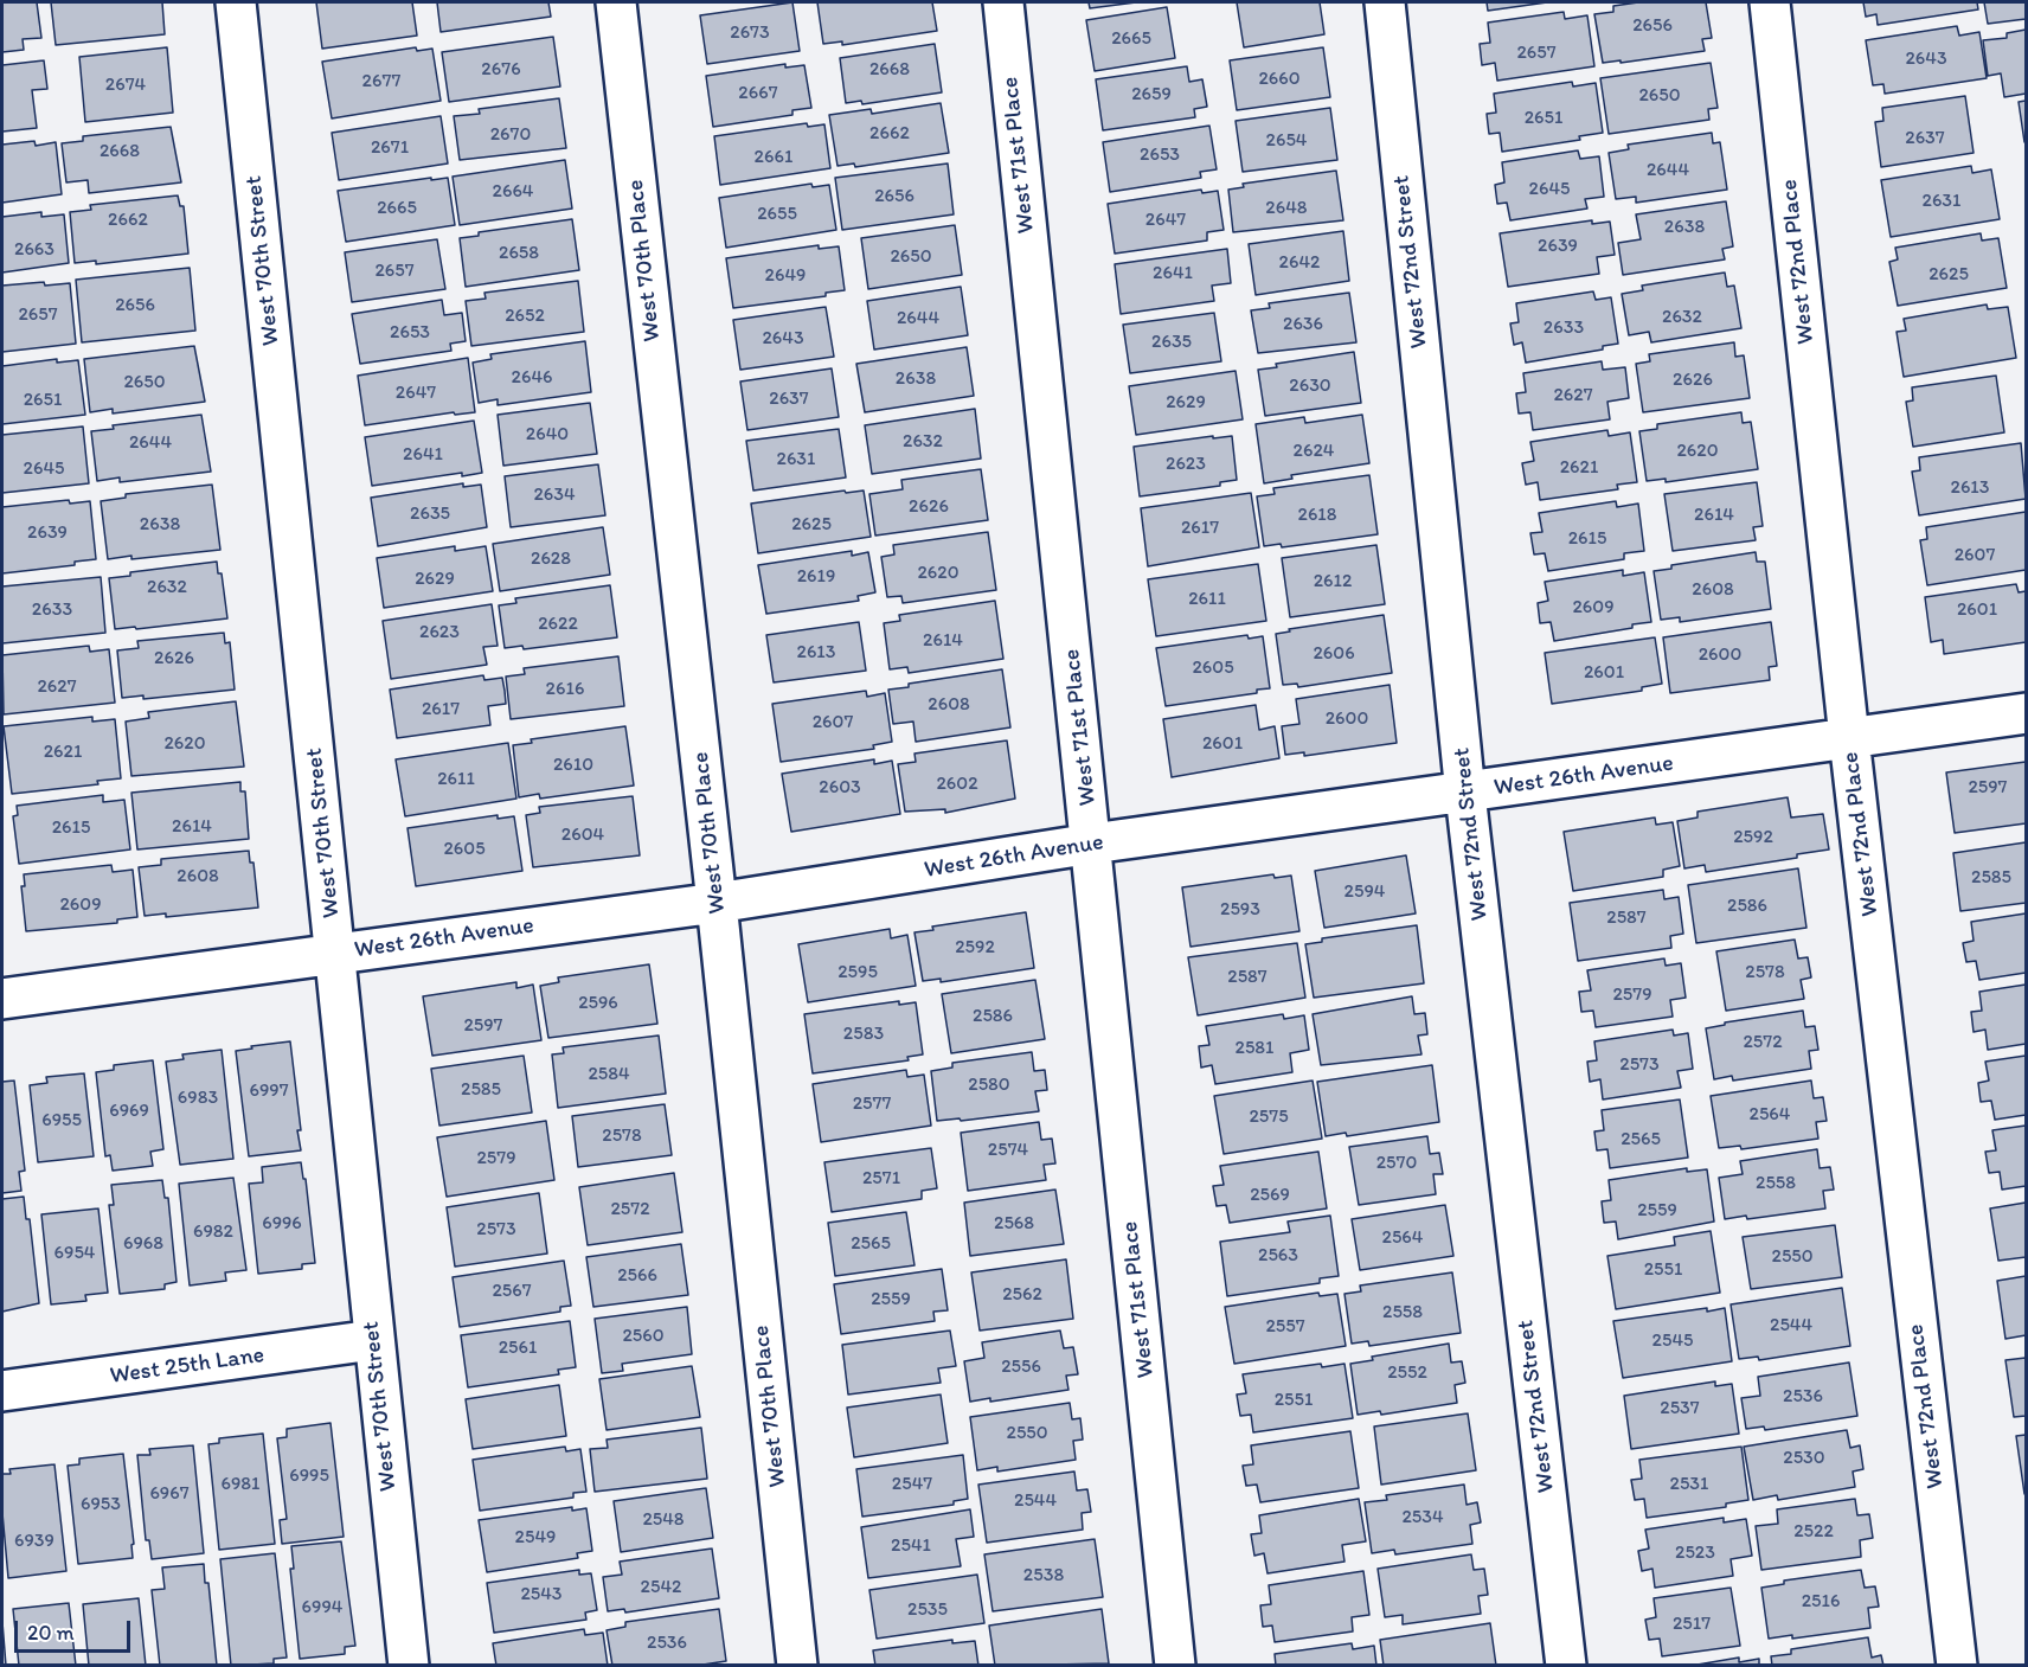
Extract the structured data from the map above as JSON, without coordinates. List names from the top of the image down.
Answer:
{
  "streets": {
    "street": [
      "West 71st Place",
      "West 70th Street",
      "West 70th Place",
      "West 72nd Street",
      "West 72nd Place",
      "West 26th Avenue",
      "West 25th Lane"
    ]
  },
  "crossings": [
    ["West 71st Place", "West 26th Avenue"],
    ["West 70th Street", "West 26th Avenue"],
    ["West 70th Street", "West 25th Lane"],
    ["West 70th Place", "West 26th Avenue"],
    ["West 72nd Street", "West 26th Avenue"],
    ["West 72nd Place", "West 26th Avenue"]
  ],
  "house_numbers": [
    "2656",
    "2673",
    "2665",
    "2657",
    "2643",
    "2676",
    "2668",
    "2660",
    "2677",
    "2674",
    "2667",
    "2659",
    "2650",
    "2651",
    "2662",
    "2670",
    "2637",
    "2654",
    "2671",
    "2668",
    "2653",
    "2661",
    "2644",
    "2645",
    "2664",
    "2656",
    "2631",
    "2665",
    "2648",
    "2655",
    "2662",
    "2647",
    "2638",
    "2639",
    "2663",
    "2658",
    "2650",
    "2642",
    "2657",
    "2641",
    "2625",
    "2649",
    "2656",
    "2657",
    "2652",
    "2632",
    "2644",
    "2636",
    "2633",
    "2653",
    "2643",
    "2635",
    "2646",
    "2638",
    "2626",
    "2650",
    "2630",
    "2647",
    "2627",
    "2637",
    "2651",
    "2629",
    "2640",
    "2632",
    "2644",
    "2624",
    "2620",
    "2641",
    "2631",
    "2623",
    "2621",
    "2645",
    "2613",
    "2634",
    "2626",
    "2635",
    "2618",
    "2614",
    "2638",
    "2625",
    "2617",
    "2639",
    "2615",
    "2607",
    "2628",
    "2620",
    "2619",
    "2629",
    "2612",
    "2632",
    "2608",
    "2611",
    "2609",
    "2633",
    "2601",
    "2622",
    "2623",
    "2614",
    "2613",
    "2606",
    "2600",
    "2626",
    "2605",
    "2601",
    "2627",
    "2616",
    "2608",
    "2617",
    "2600",
    "2607",
    "2620",
    "2601",
    "2621",
    "2610",
    "2611",
    "2602",
    "2603",
    "2597",
    "2614",
    "2615",
    "2604",
    "2592",
    "2605",
    "2608",
    "2585",
    "2594",
    "2609",
    "2586",
    "2593",
    "2587",
    "2592",
    "2595",
    "2578",
    "2587",
    "2579",
    "2596",
    "2586",
    "2597",
    "2583",
    "2572",
    "2581",
    "2573",
    "2584",
    "2580",
    "2585",
    "6997",
    "6983",
    "2577",
    "6969",
    "2564",
    "2575",
    "6955",
    "2578",
    "2565",
    "2574",
    "2579",
    "2570",
    "2571",
    "2558",
    "2569",
    "2572",
    "2559",
    "6996",
    "2568",
    "2573",
    "6982",
    "2564",
    "6968",
    "2565",
    "6954",
    "2563",
    "2550",
    "2551",
    "2566",
    "2567",
    "2562",
    "2559",
    "2558",
    "2544",
    "2557",
    "2560",
    "2545",
    "2561",
    "2556",
    "2552",
    "2536",
    "2551",
    "2537",
    "2550",
    "2530",
    "6995",
    "6981",
    "2547",
    "2531",
    "6967",
    "2544",
    "6953",
    "2534",
    "2548",
    "2522",
    "2549",
    "6939",
    "2541",
    "2523",
    "2538",
    "2542",
    "2543",
    "2516",
    "6994",
    "2535",
    "2517",
    "2536"
  ],
  "scale_bar": "20 m"
}
